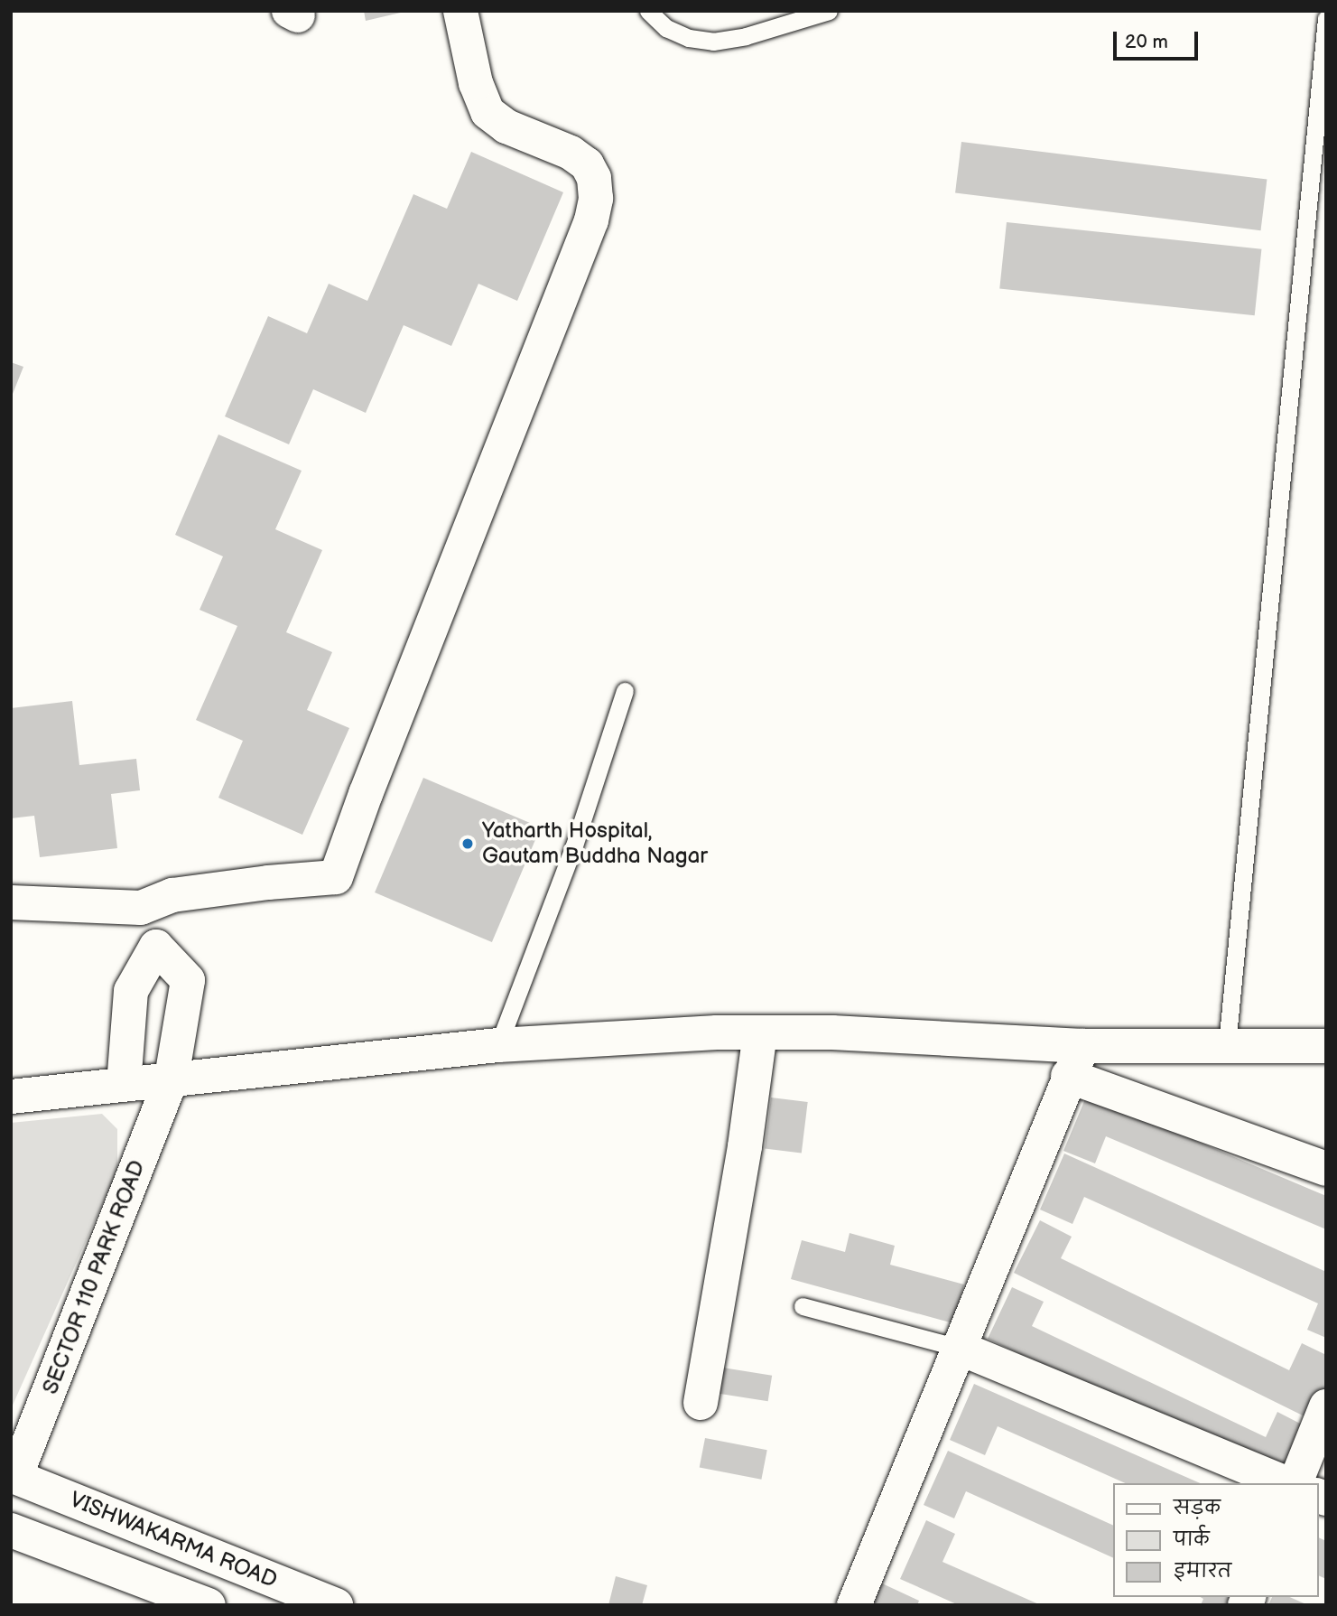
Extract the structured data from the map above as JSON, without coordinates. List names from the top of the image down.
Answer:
{
  "streets": {
    "street": ["SECTOR 110 PARK ROAD", "VISHWAKARMA ROAD"]
  },
  "crossings": [
    ["SECTOR 110 PARK ROAD", "VISHWAKARMA ROAD"]
  ],
  "places": ["Yatharth Hospital, Gautam Buddha Nagar"],
  "legend": ["सड़क", "पार्क", "इमारत"],
  "scale_bar": "20 m"
}
